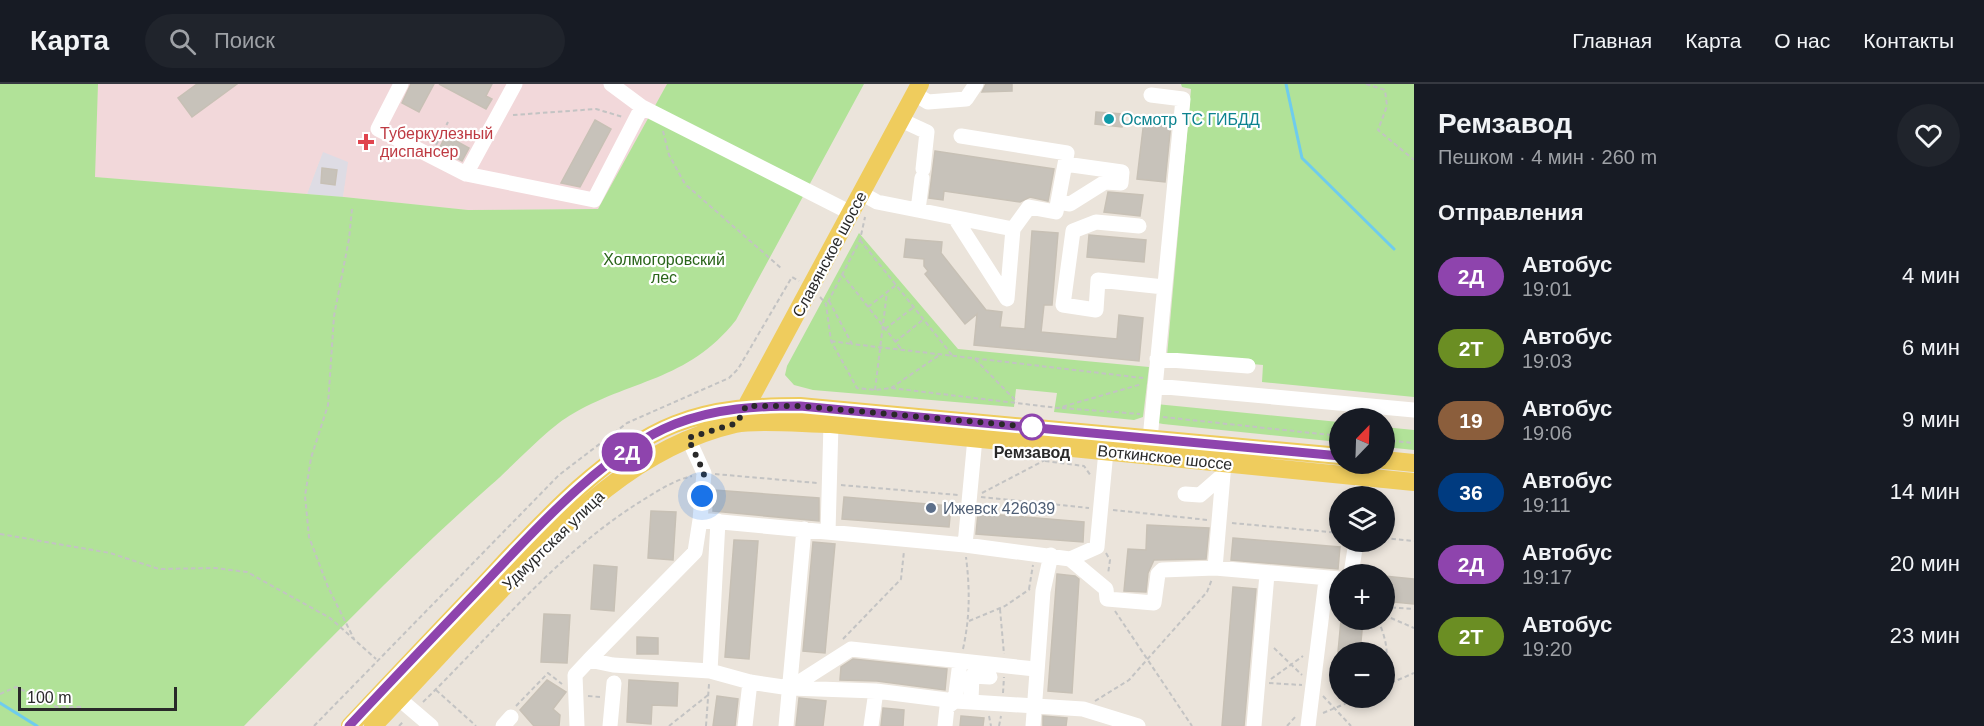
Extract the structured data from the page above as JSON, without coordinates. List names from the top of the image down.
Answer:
{
  "streets": {
    "main road": ["Славянское шоссе", "Воткинское шоссе", "Удмуртская улица"]
  },
  "crossings": [
    ["Славянское шоссе", "Воткинское шоссе"],
    ["Славянское шоссе", "Удмуртская улица"],
    ["Воткинское шоссе", "Удмуртская улица"]
  ],
  "parks": ["Холмогоровский лес"],
  "places": {
    "other": ["Осмотр ТС ГИБДД", "Ремзавод", "Ижевск 426039"],
    "health": ["Туберкулезный диспансер"]
  },
  "lines": ["bus line 2Д"],
  "scale_bar": "100 m",
  "north": "top right",
  "page": {
    "header": "Карта",
    "search": "Поиск",
    "nav": [
      "Главная",
      "Карта",
      "О нас",
      "Контакты"
    ],
    "on_map": "2Д",
    "heading": [
      ["Ремзавод", "Пешком · 4 мин · 260 m"],
      "Отправления"
    ],
    "list": [
      {
        "mark": "2Д",
        "name": "Автобус",
        "note": "19:01",
        "value": "4 мин"
      },
      {
        "mark": "2Т",
        "name": "Автобус",
        "note": "19:03",
        "value": "6 мин"
      },
      {
        "mark": "19",
        "name": "Автобус",
        "note": "19:06",
        "value": "9 мин"
      },
      {
        "mark": "36",
        "name": "Автобус",
        "note": "19:11",
        "value": "14 мин"
      },
      {
        "mark": "2Д",
        "name": "Автобус",
        "note": "19:17",
        "value": "20 мин"
      },
      {
        "mark": "2Т",
        "name": "Автобус",
        "note": "19:20",
        "value": "23 мин"
      }
    ],
    "map_buttons": ["+", "−"],
    "scale": "100 m"
  }
}
